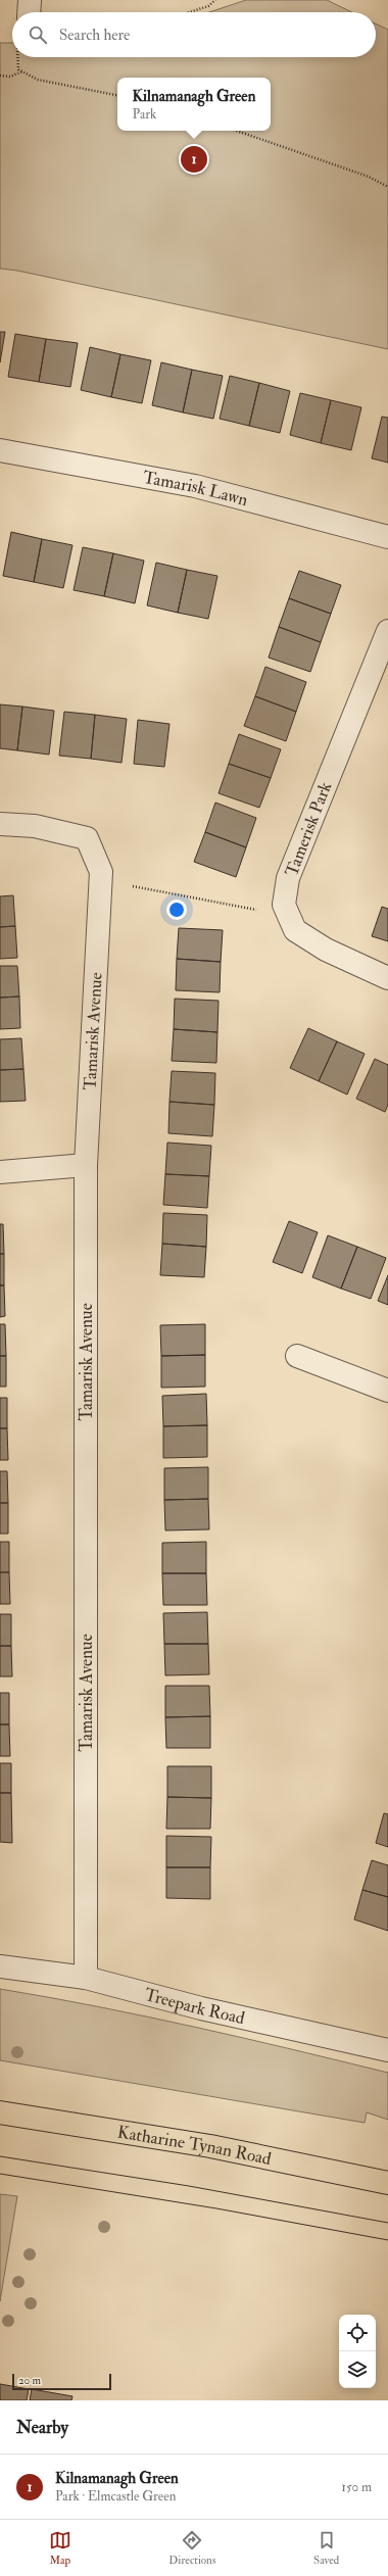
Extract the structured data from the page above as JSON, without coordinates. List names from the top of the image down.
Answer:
{
  "streets": {
    "main road": ["Katharine Tynan Road"],
    "street": [
      "Tamarisk Lawn",
      "Tamerisk Park",
      "Tamarisk Avenue",
      "Treepark Road"
    ]
  },
  "crossings": [
    ["Tamarisk Avenue", "Treepark Road"]
  ],
  "scale_bar": "20 m",
  "page": {
    "search": "Search here",
    "popup": ["Kilnamanagh Green", "Park"],
    "pins": "1",
    "scale": "20 m",
    "heading": "Nearby",
    "list": [
      {
        "mark": "1",
        "name": "Kilnamanagh Green",
        "note": "Park · Elmcastle Green",
        "value": "150 m"
      }
    ],
    "nav": ["Map", "Directions", "Saved"]
  }
}
